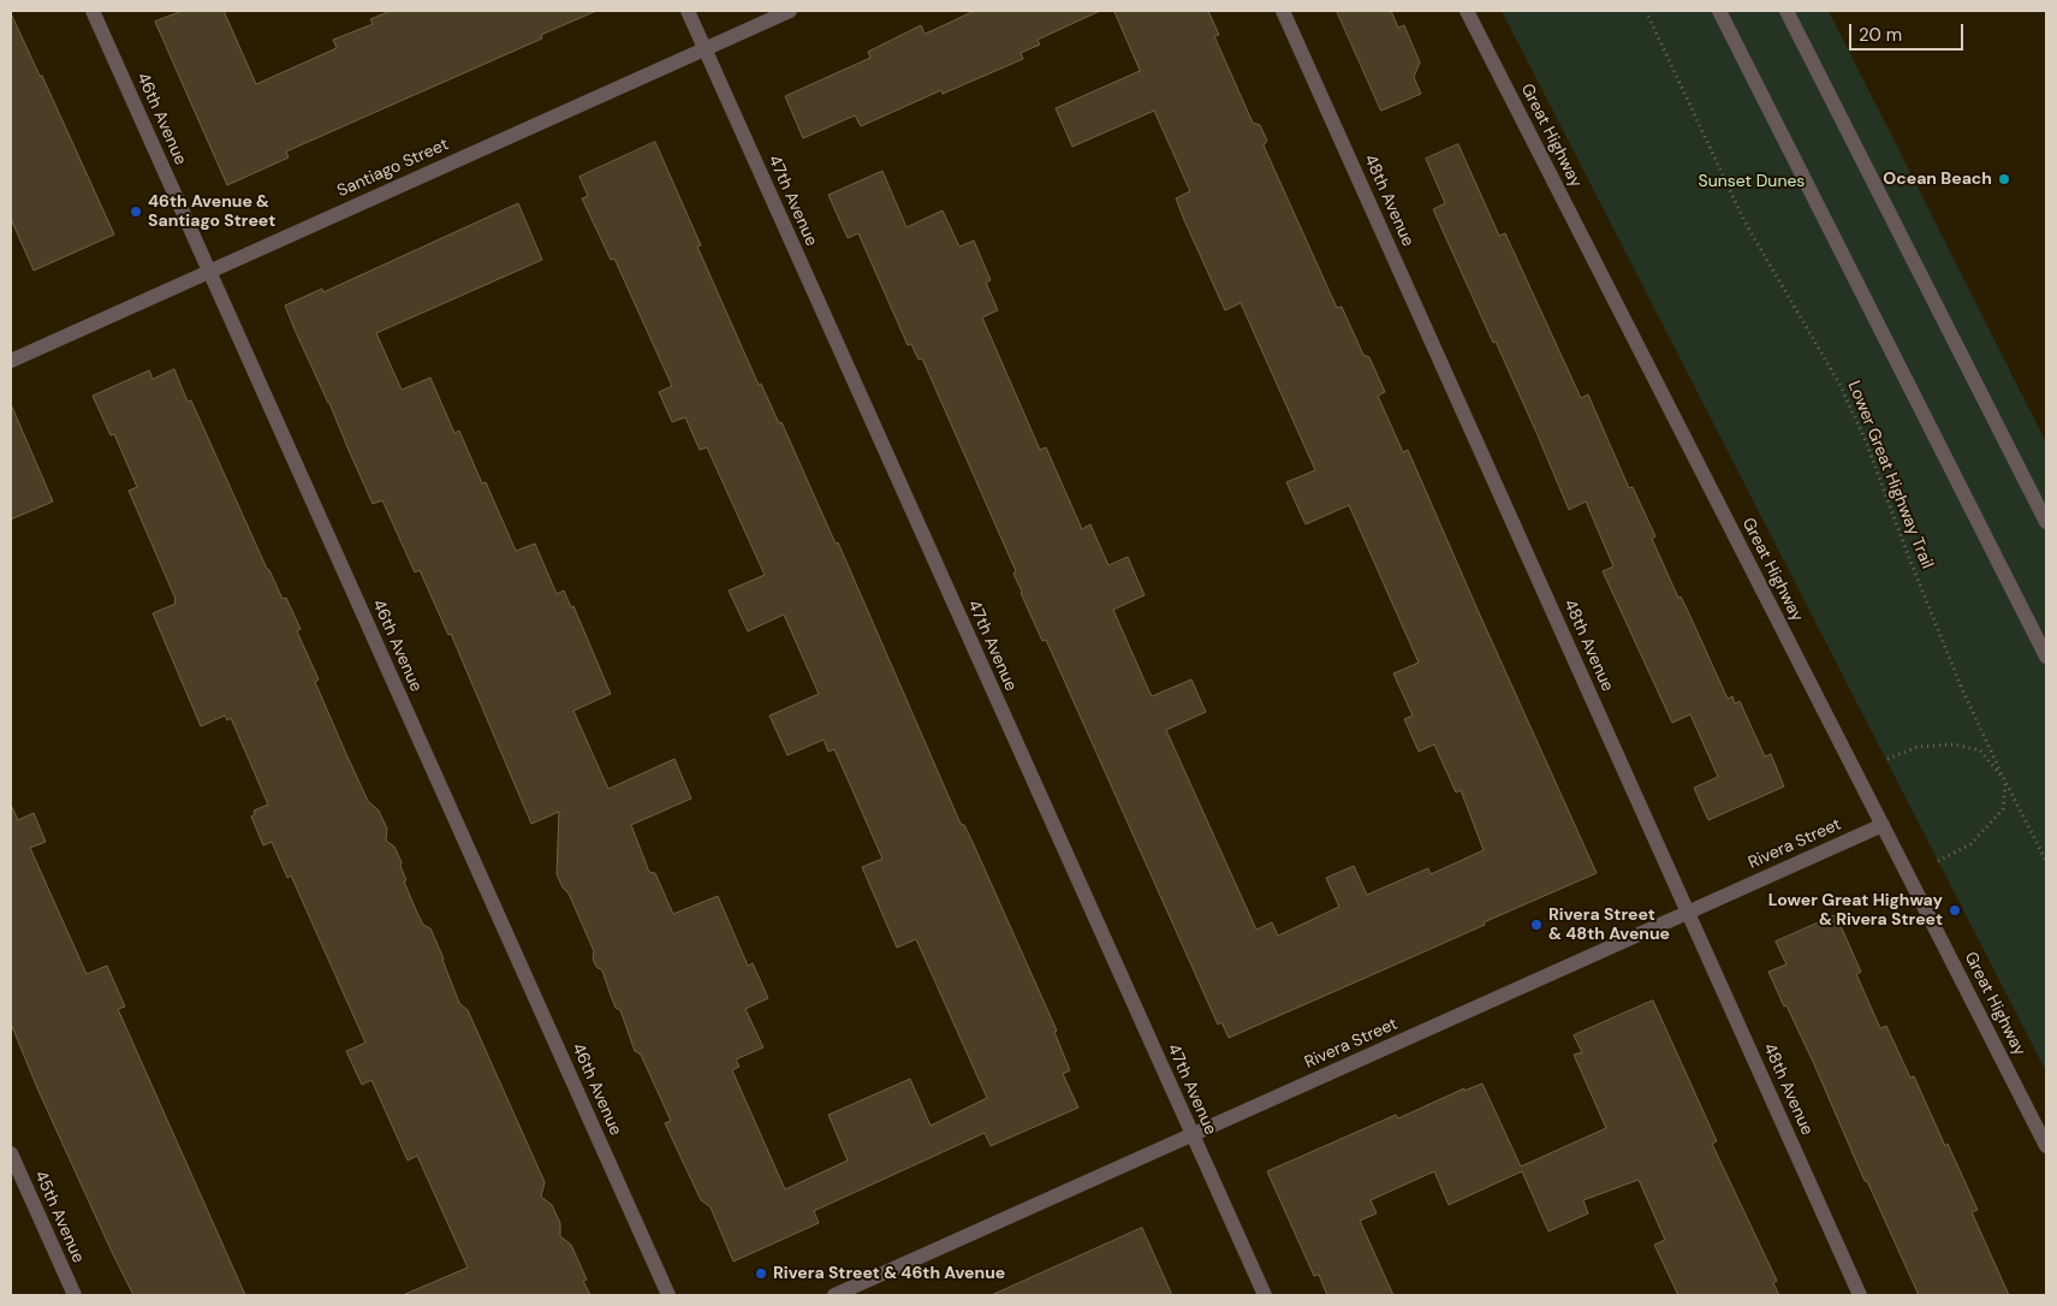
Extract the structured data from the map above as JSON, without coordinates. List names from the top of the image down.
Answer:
{
  "streets": {
    "street": [
      "46th Avenue",
      "Great Highway",
      "Santiago Street",
      "47th Avenue",
      "48th Avenue",
      "Rivera Street",
      "45th Avenue"
    ],
    "path": ["Lower Great Highway Trail"]
  },
  "crossings": [
    ["46th Avenue", "Santiago Street"],
    ["Great Highway", "Rivera Street"],
    ["Santiago Street", "47th Avenue"],
    ["47th Avenue", "Rivera Street"],
    ["48th Avenue", "Rivera Street"]
  ],
  "parks": ["Sunset Dunes"],
  "places": [
    "Ocean Beach",
    "46th Avenue & Santiago Street",
    "Lower Great Highway & Rivera Street",
    "Rivera Street & 48th Avenue",
    "Rivera Street & 46th Avenue"
  ],
  "scale_bar": "20 m"
}
